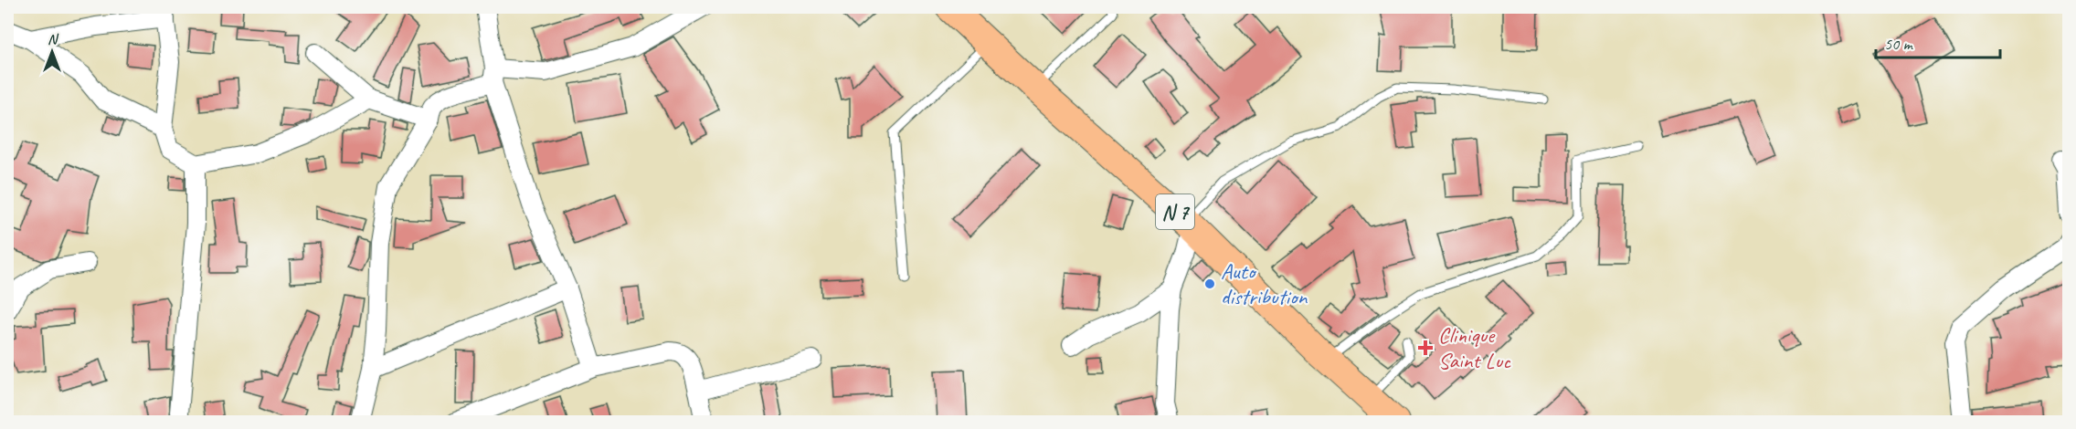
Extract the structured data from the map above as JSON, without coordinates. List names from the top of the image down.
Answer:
{
  "streets": {
    "main road": ["N 7"]
  },
  "places": {
    "other": ["Auto distribution"],
    "health": ["Clinique Saint Luc"]
  },
  "scale_bar": "50 m",
  "north": "top"
}
